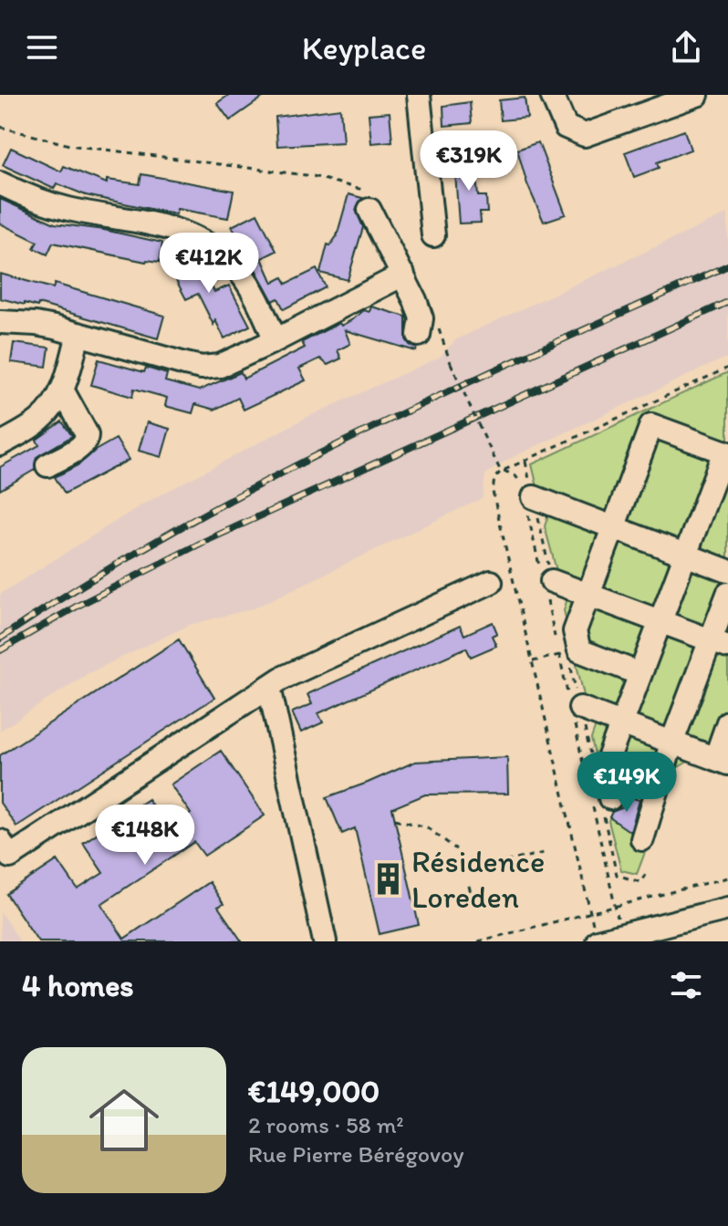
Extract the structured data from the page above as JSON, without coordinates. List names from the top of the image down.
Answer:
{
  "places": {
    "building": ["Résidence Loreden"]
  },
  "page": {
    "header": "Keyplace",
    "price": [
      "€319K",
      "€412K",
      "€149K",
      "€148K"
    ],
    "heading": "4 homes",
    "list": [
      {
        "name": "€149,000",
        "note": "2 rooms · 58 m² · Rue Pierre Bérégovoy"
      }
    ]
  }
}
